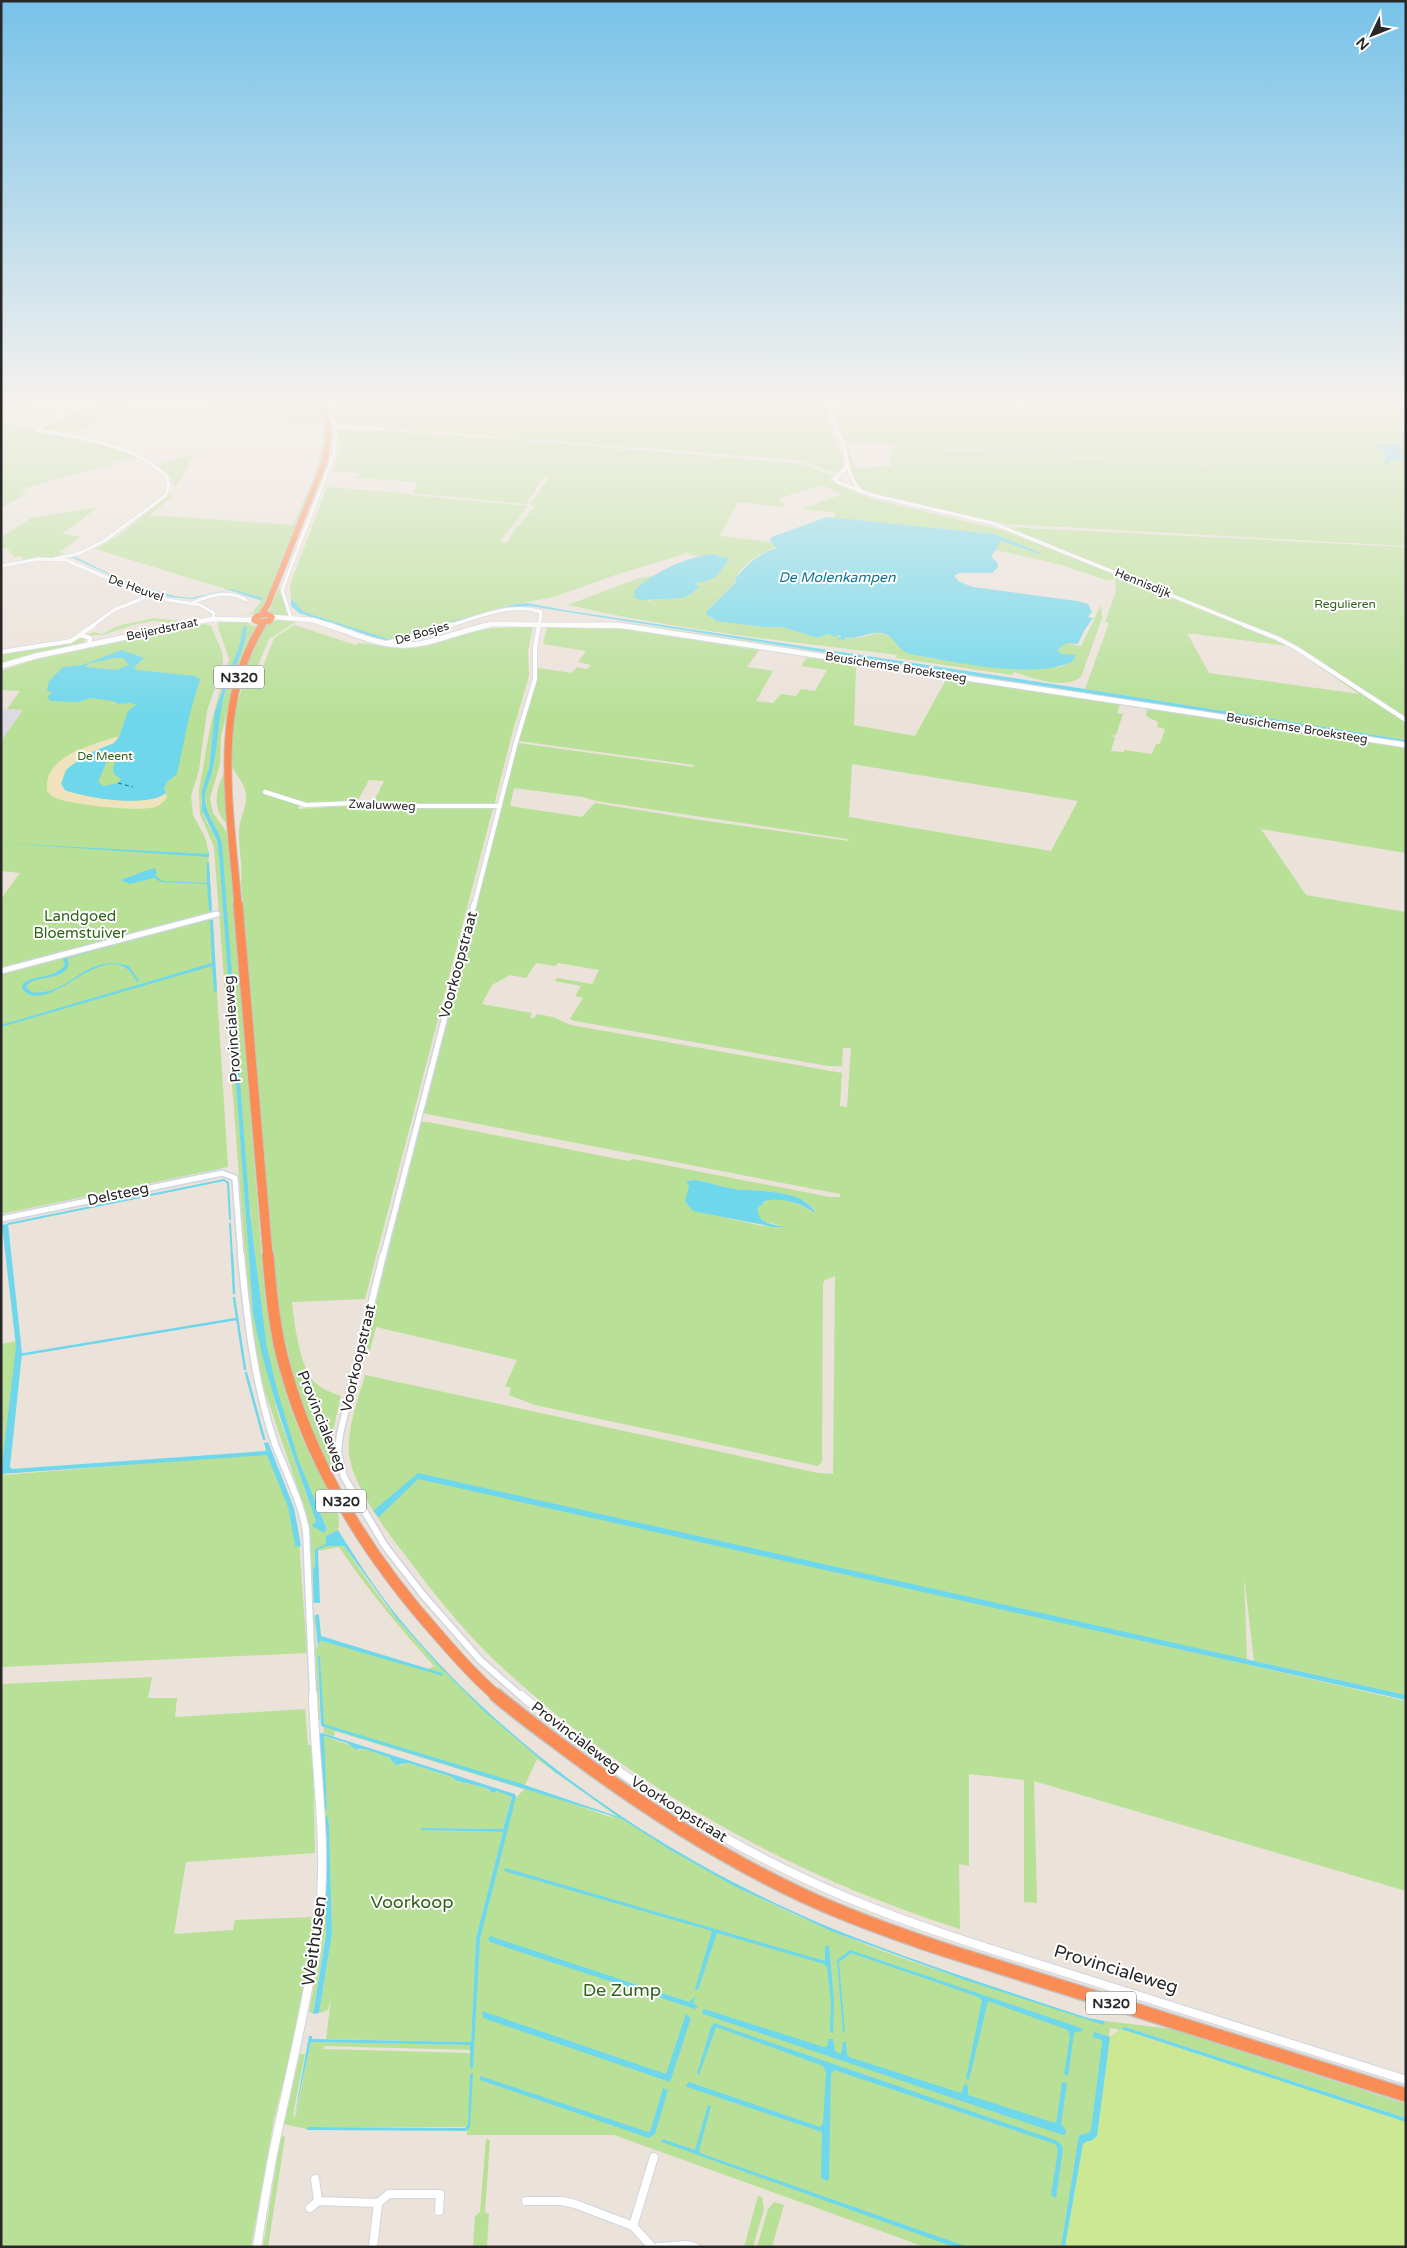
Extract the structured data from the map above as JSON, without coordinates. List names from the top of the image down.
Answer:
{
  "streets": {
    "highway": ["N320", "Provincialeweg"],
    "street": [
      "Hennisdijk",
      "De Heuvel",
      "Beijerdstraat",
      "De Bosjes",
      "Beusichemse Broeksteeg",
      "Zwaluwweg",
      "Voorkoopstraat",
      "Delsteeg",
      "Weithusen"
    ]
  },
  "crossings": [
    ["De Heuvel", "Beijerdstraat"],
    ["Beijerdstraat", "Provincialeweg"],
    ["De Bosjes", "Beusichemse Broeksteeg"],
    ["De Bosjes", "Voorkoopstraat"],
    ["Beusichemse Broeksteeg", "Voorkoopstraat"],
    ["N320", "Provincialeweg"],
    ["Zwaluwweg", "Voorkoopstraat"],
    ["Voorkoopstraat", "Provincialeweg"],
    ["Delsteeg", "Weithusen"]
  ],
  "water": ["De Molenkampen"],
  "parks": [
    "Regulieren",
    "De Meent",
    "Landgoed Bloemstuiver",
    "Voorkoop",
    "De Zump"
  ],
  "north": "bottom left"
}
